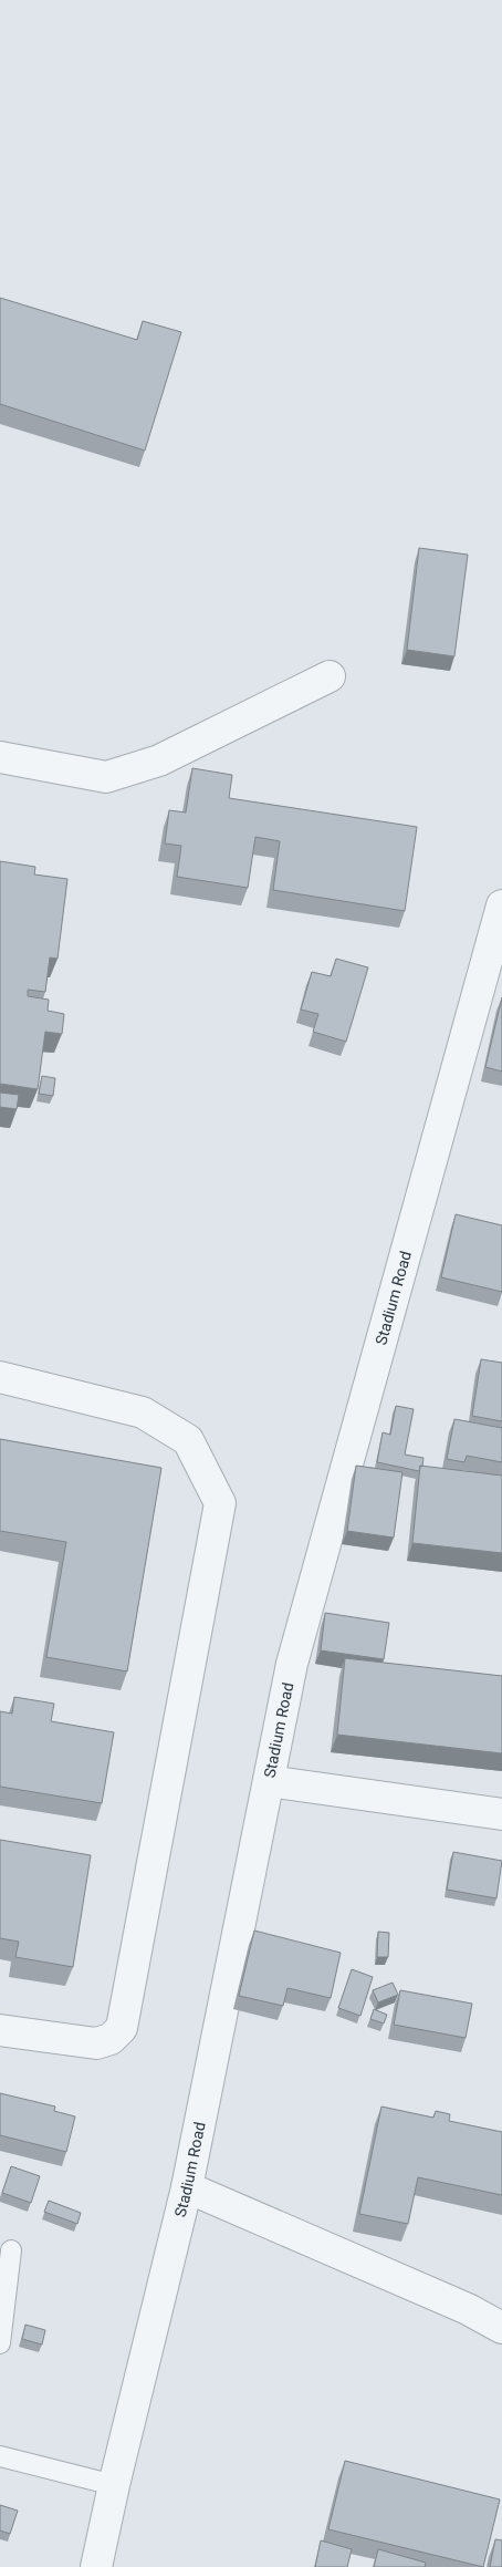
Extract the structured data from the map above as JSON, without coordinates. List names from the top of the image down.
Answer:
{
  "streets": {
    "street": ["Stadium Road"]
  }
}
